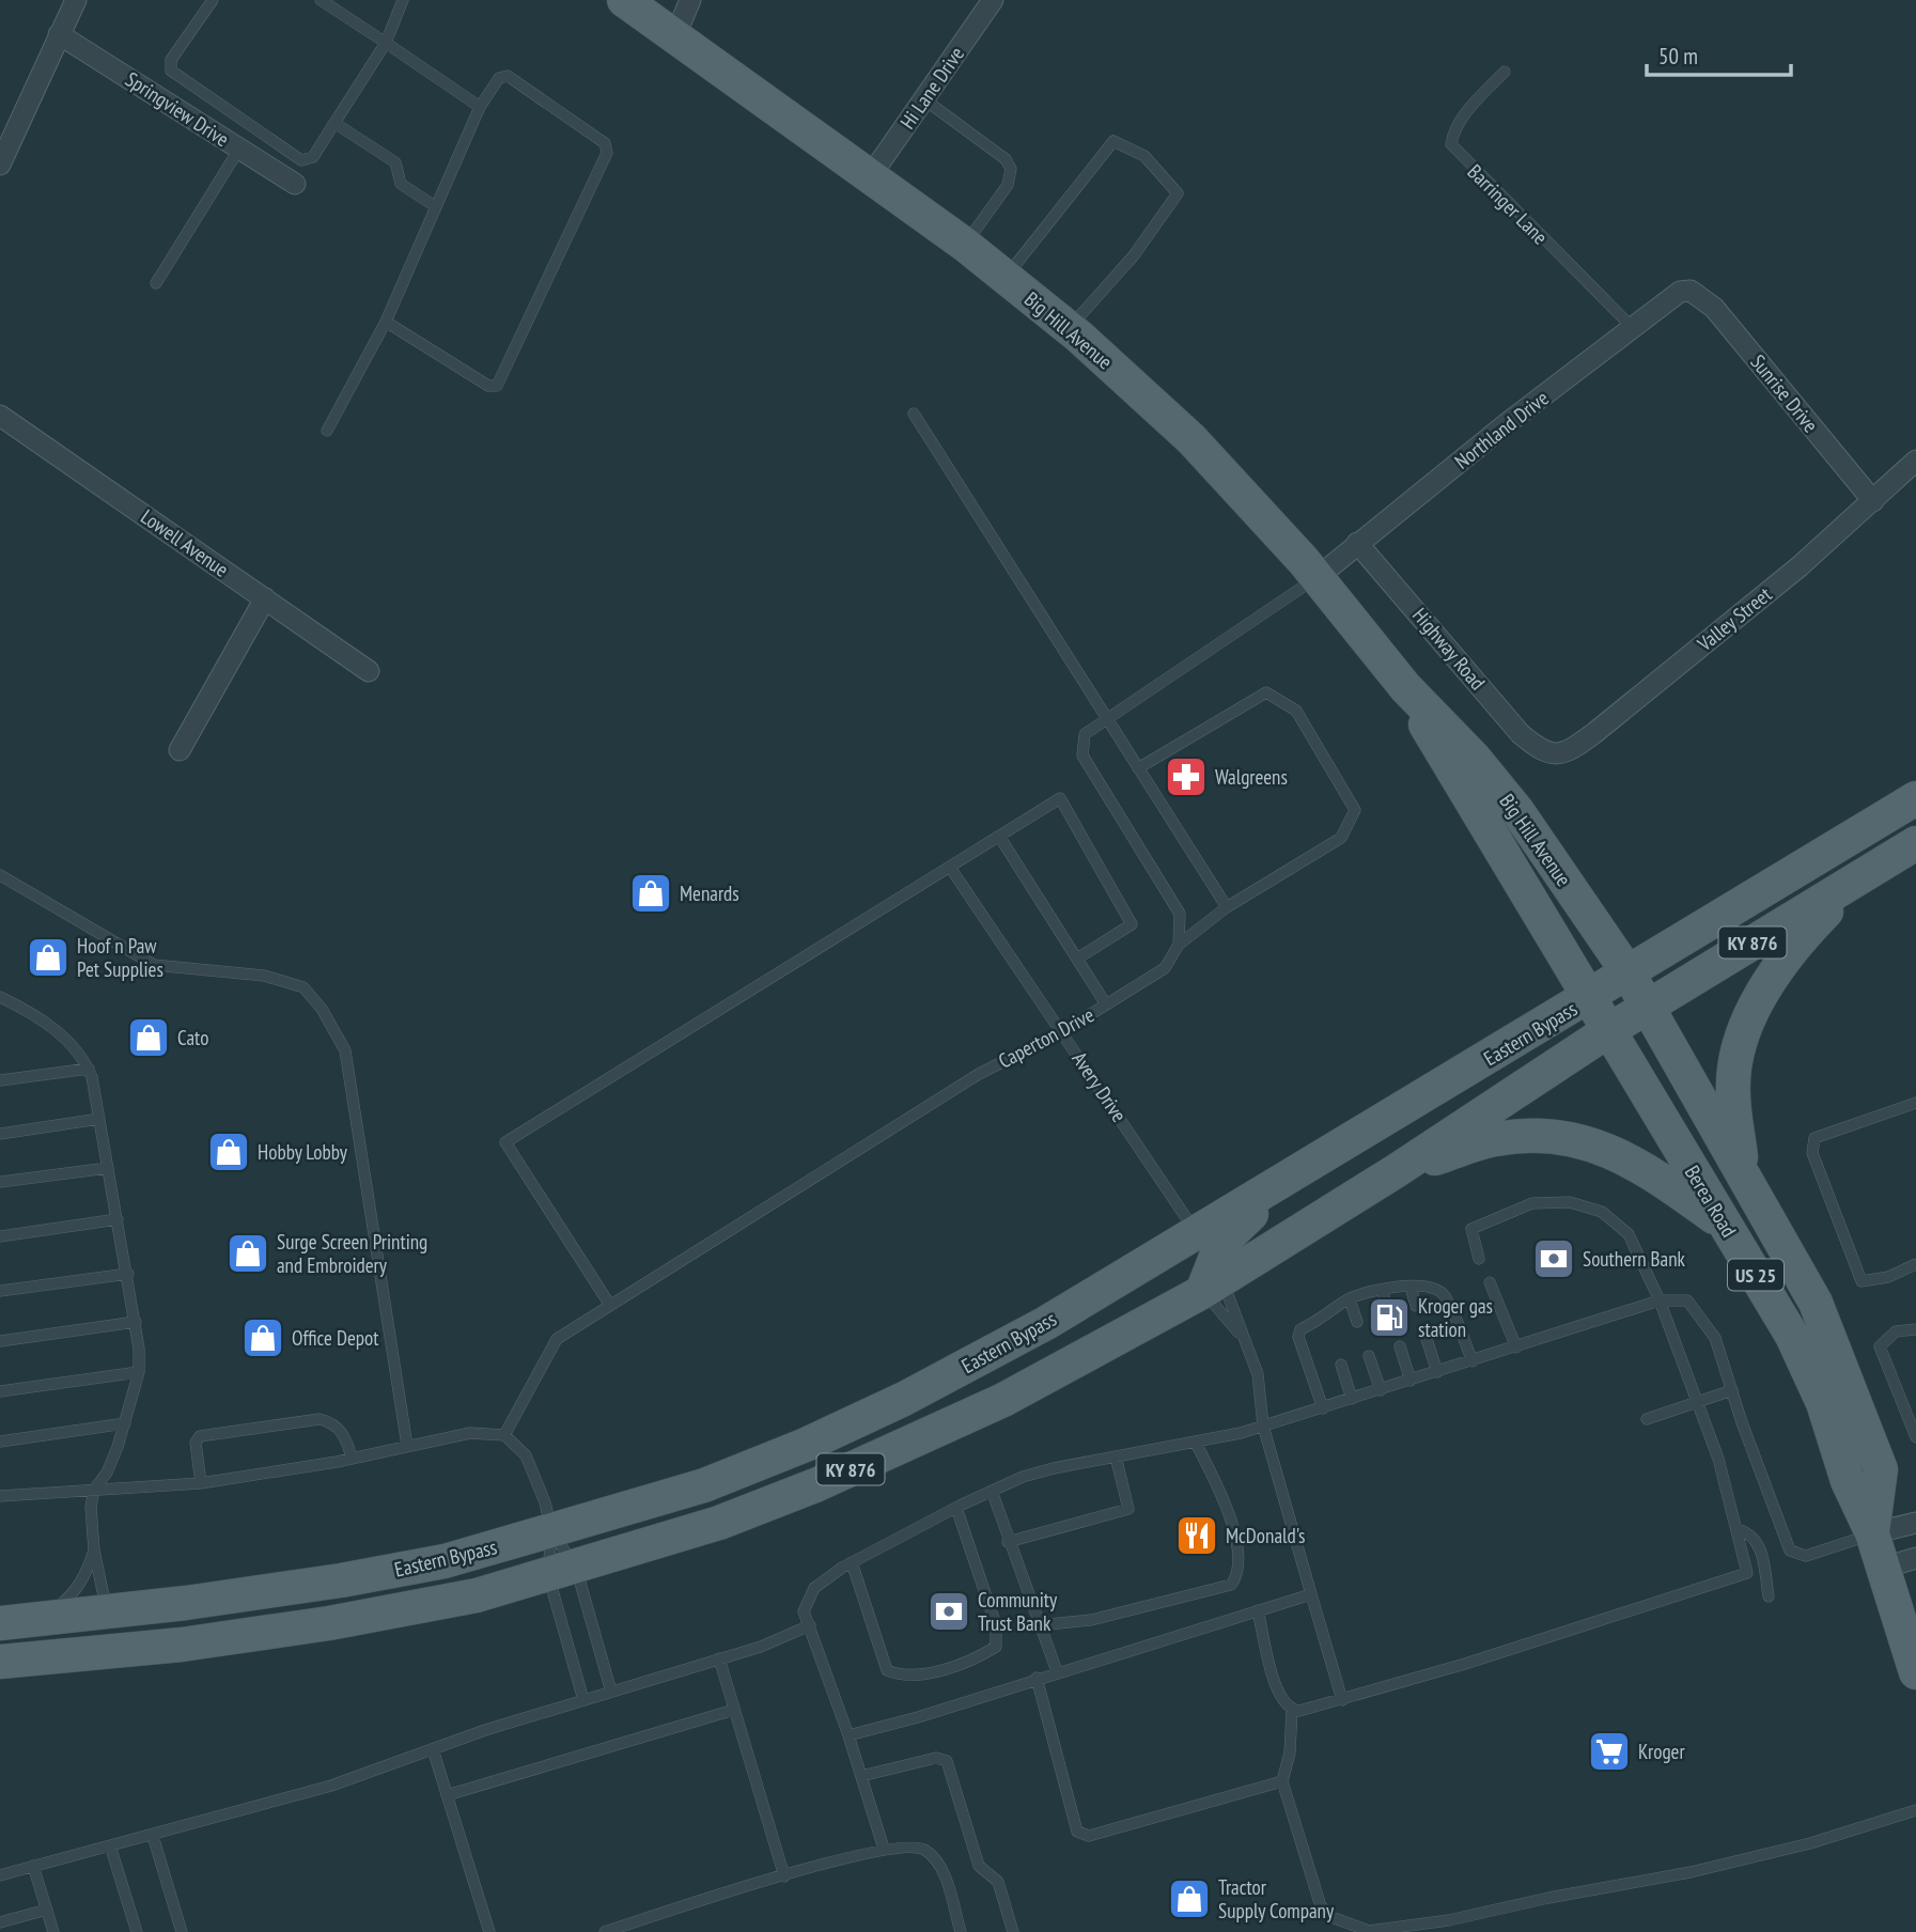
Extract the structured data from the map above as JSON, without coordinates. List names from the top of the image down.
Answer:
{
  "streets": {
    "main road": [
      "Big Hill Avenue",
      "KY 876",
      "Eastern Bypass",
      "Berea Road",
      "US 25"
    ],
    "street": [
      "Hi Lane Drive",
      "Springview Drive",
      "Sunrise Drive",
      "Northland Drive",
      "Lowell Avenue",
      "Valley Street",
      "Highway Road"
    ],
    "lane": ["Barringer Lane", "Caperton Drive", "Avery Drive"]
  },
  "crossings": [
    ["Hi Lane Drive", "Big Hill Avenue"],
    ["Barringer Lane", "Northland Drive"],
    ["Big Hill Avenue", "Northland Drive"],
    ["Big Hill Avenue", "Eastern Bypass"],
    ["Big Hill Avenue", "Berea Road"],
    ["Sunrise Drive", "Northland Drive"],
    ["Sunrise Drive", "Valley Street"],
    ["Northland Drive", "Highway Road"],
    ["Valley Street", "Highway Road"],
    ["Eastern Bypass", "Avery Drive"],
    ["Eastern Bypass", "Berea Road"],
    ["Caperton Drive", "Avery Drive"]
  ],
  "places": {
    "pharmacy": ["Walgreens"],
    "shop": [
      "Menards",
      "Hoof n Paw Pet Supplies",
      "Cato",
      "Hobby Lobby",
      "Surge Screen Printing and Embroidery",
      "Office Depot",
      "Tractor Supply Company"
    ],
    "bank": ["Southern Bank", "Community Trust Bank"],
    "fuel station": ["Kroger gas station"],
    "restaurant": ["McDonald's"],
    "supermarket": ["Kroger"]
  },
  "scale_bar": "50 m"
}
